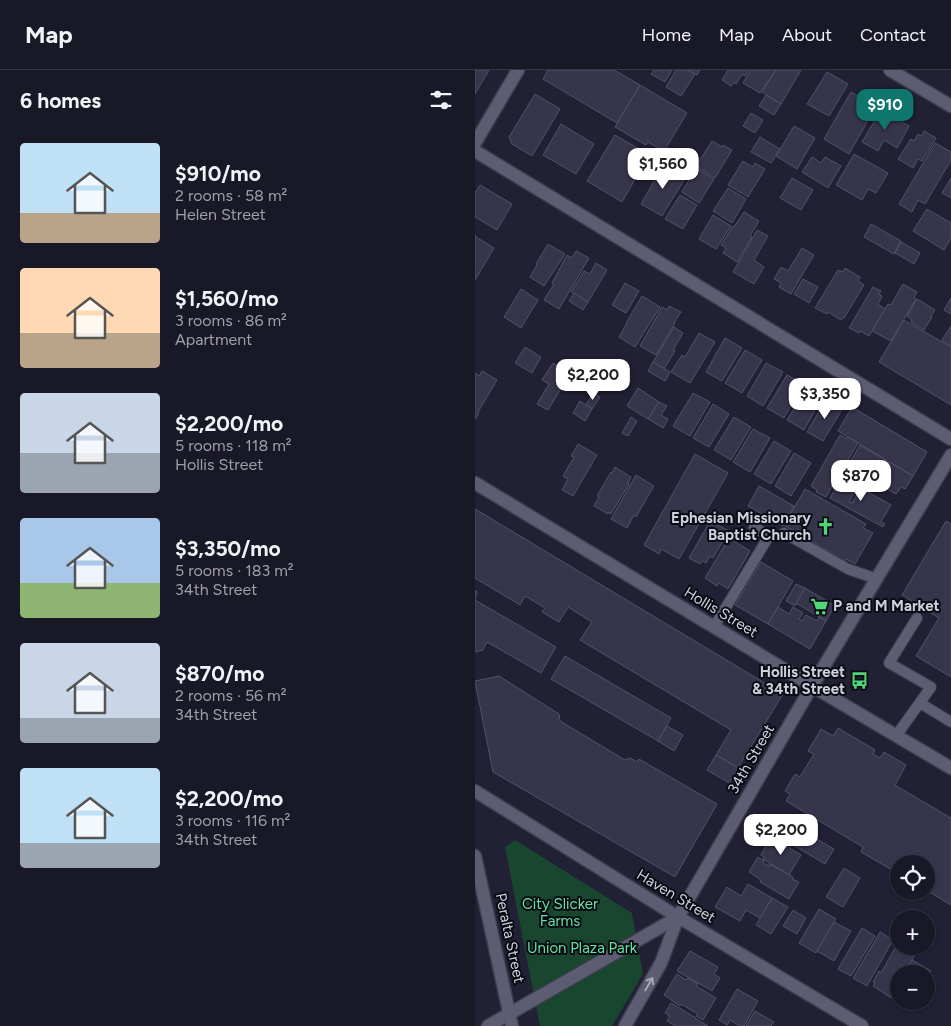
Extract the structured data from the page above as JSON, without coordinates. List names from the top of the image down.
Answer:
{
  "streets": {
    "street": [
      "Hollis Street",
      "34th Street",
      "Haven Street",
      "Peralta Street"
    ]
  },
  "crossings": [
    ["Hollis Street", "34th Street"],
    ["34th Street", "Haven Street"],
    ["34th Street", "Peralta Street"]
  ],
  "parks": ["City Slicker Farms", "Union Plaza Park"],
  "places": {
    "church": ["Ephesian Missionary Baptist Church"],
    "supermarket": ["P and M Market"],
    "bus stop": ["Hollis Street & 34th Street"]
  },
  "page": {
    "header": "Map",
    "nav": [
      "Home",
      "Map",
      "About",
      "Contact"
    ],
    "heading": "6 homes",
    "price": [
      "$910",
      "$1,560",
      "$2,200",
      "$3,350",
      "$870",
      "$2,200"
    ],
    "list": [
      {
        "name": "$910/mo",
        "note": "2 rooms · 58 m² · Helen Street"
      },
      {
        "name": "$1,560/mo",
        "note": "3 rooms · 86 m² · Apartment"
      },
      {
        "name": "$2,200/mo",
        "note": "5 rooms · 118 m² · Hollis Street"
      },
      {
        "name": "$3,350/mo",
        "note": "5 rooms · 183 m² · 34th Street"
      },
      {
        "name": "$870/mo",
        "note": "2 rooms · 56 m² · 34th Street"
      },
      {
        "name": "$2,200/mo",
        "note": "3 rooms · 116 m² · 34th Street"
      }
    ],
    "map_buttons": ["+", "−"]
  }
}
